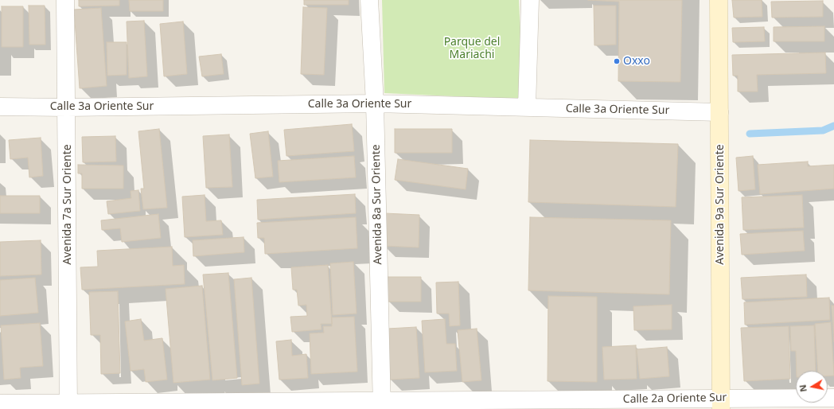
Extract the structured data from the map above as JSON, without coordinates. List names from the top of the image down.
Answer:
{
  "streets": {
    "main road": ["Avenida 9a Sur Oriente"],
    "street": [
      "Calle 3a Oriente Sur",
      "Avenida 7a Sur Oriente",
      "Avenida 8a Sur Oriente",
      "Calle 2a Oriente Sur"
    ]
  },
  "crossings": [
    ["Calle 3a Oriente Sur", "Avenida 7a Sur Oriente"],
    ["Calle 3a Oriente Sur", "Avenida 8a Sur Oriente"],
    ["Calle 3a Oriente Sur", "Avenida 9a Sur Oriente"],
    ["Avenida 7a Sur Oriente", "Calle 2a Oriente Sur"],
    ["Avenida 8a Sur Oriente", "Calle 2a Oriente Sur"],
    ["Avenida 9a Sur Oriente", "Calle 2a Oriente Sur"]
  ],
  "parks": ["Parque del Mariachi"],
  "places": ["Oxxo"],
  "north": "left"
}
